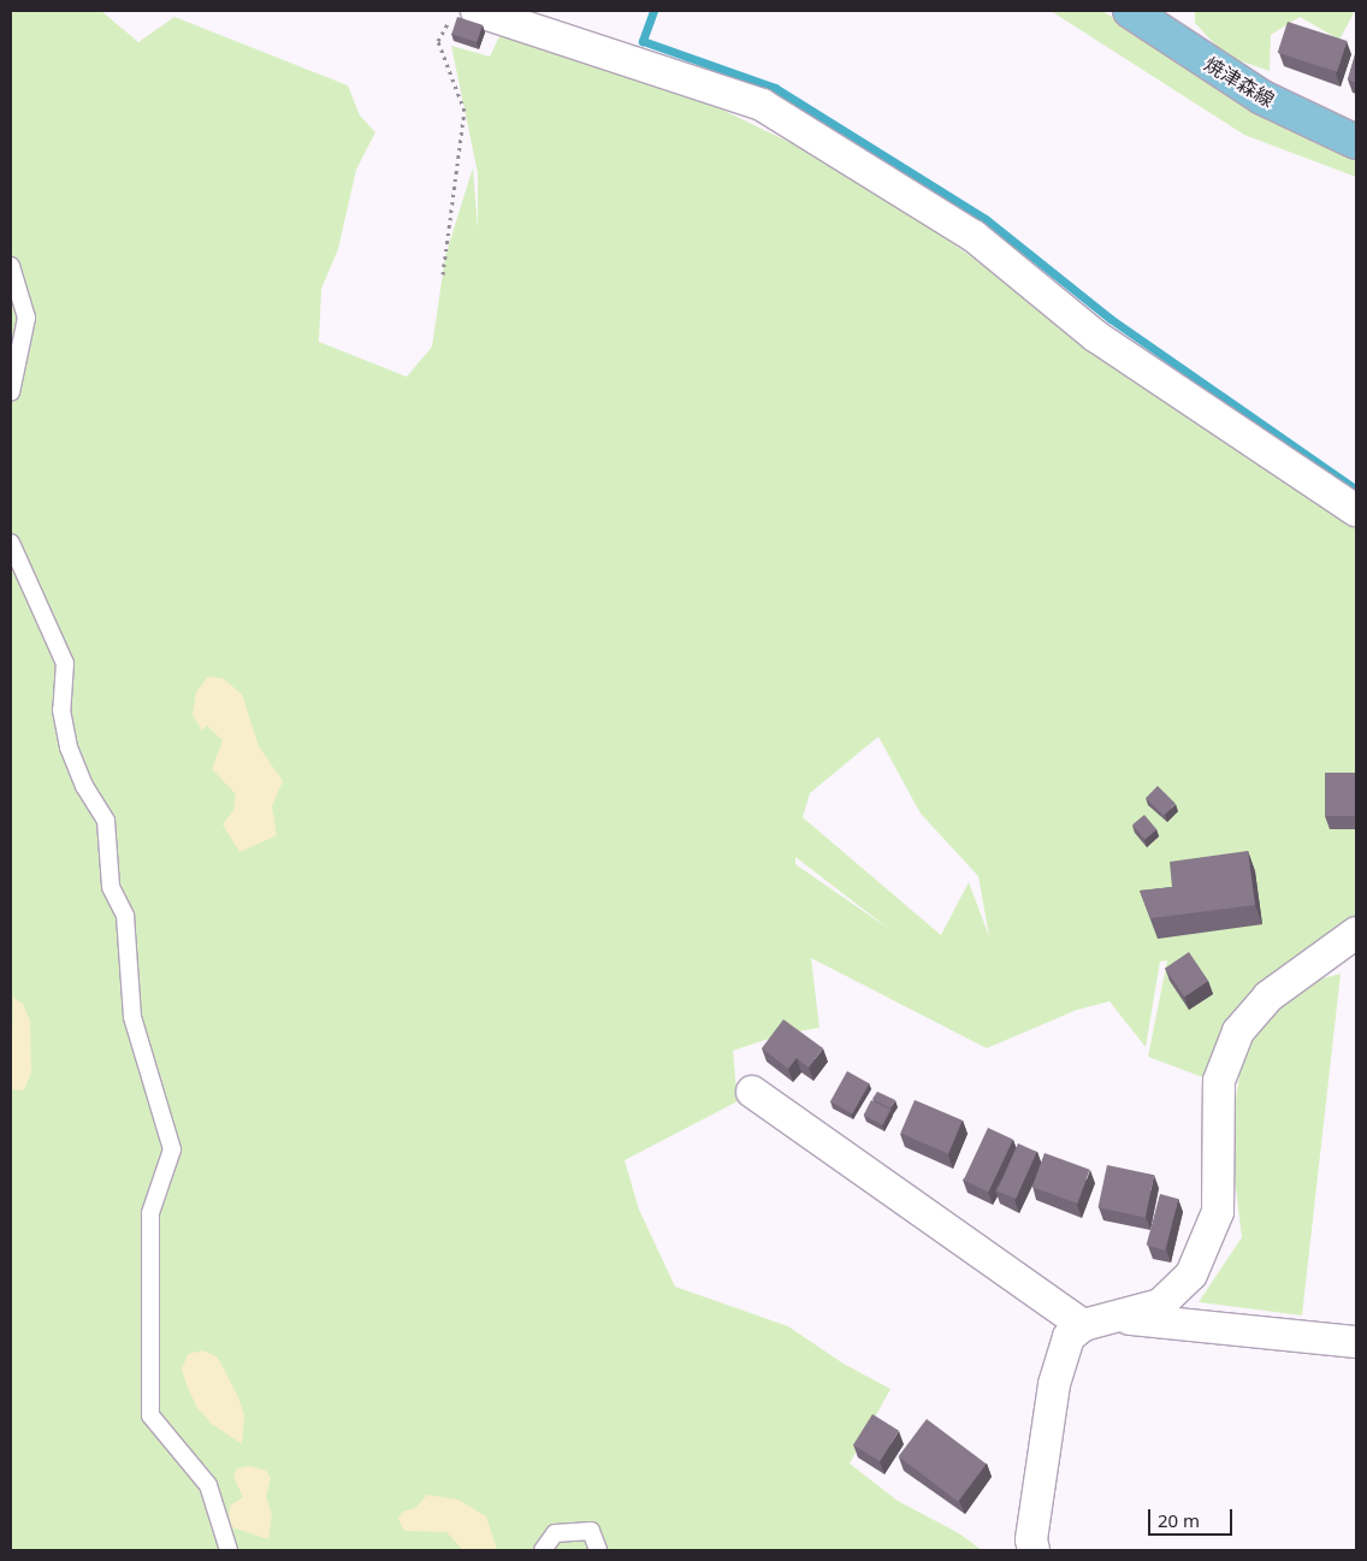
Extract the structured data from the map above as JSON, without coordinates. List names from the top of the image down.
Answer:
{
  "streets": {
    "main road": ["焼津森線"]
  },
  "scale_bar": "20 m"
}
